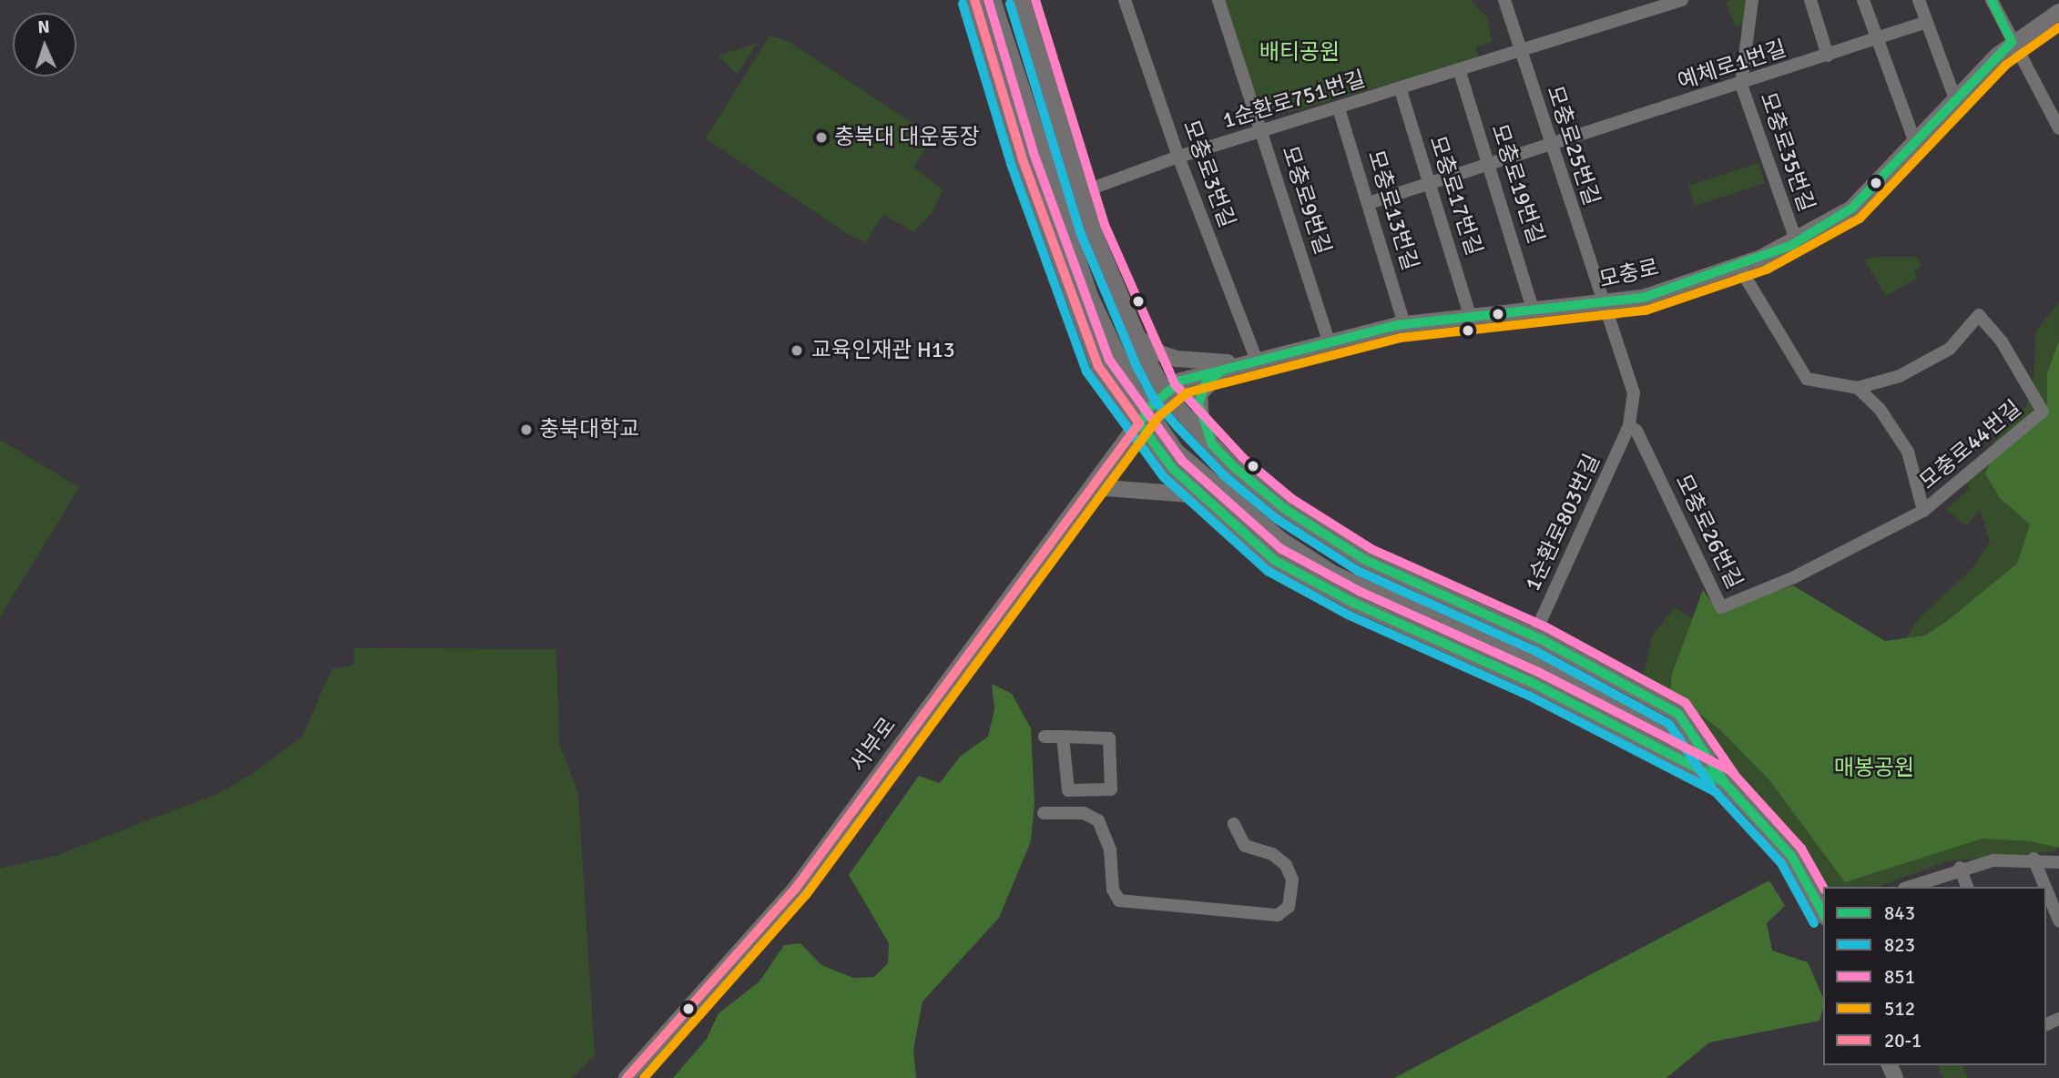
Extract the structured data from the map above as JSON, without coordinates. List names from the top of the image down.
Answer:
{
  "streets": {
    "main road": ["모충로", "서부로"],
    "street": [
      "예체로1번길",
      "1순환로751번길",
      "모충로25번길",
      "모충로35번길",
      "모충로3번길",
      "모충로19번길",
      "모충로17번길",
      "모충로9번길",
      "모충로13번길",
      "모충로44번길",
      "1순환로803번길",
      "모충로26번길"
    ]
  },
  "crossings": [
    ["예체로1번길", "모충로25번길"],
    ["예체로1번길", "모충로35번길"],
    ["예체로1번길", "모충로19번길"],
    ["예체로1번길", "모충로17번길"],
    ["예체로1번길", "모충로13번길"],
    ["1순환로751번길", "모충로25번길"],
    ["1순환로751번길", "모충로3번길"],
    ["1순환로751번길", "모충로19번길"],
    ["1순환로751번길", "모충로17번길"],
    ["1순환로751번길", "모충로9번길"],
    ["1순환로751번길", "모충로13번길"],
    ["모충로25번길", "모충로"],
    ["모충로35번길", "모충로"],
    ["모충로3번길", "모충로"],
    ["모충로19번길", "모충로"],
    ["모충로17번길", "모충로"],
    ["모충로9번길", "모충로"],
    ["모충로13번길", "모충로"],
    ["모충로", "서부로"],
    ["모충로44번길", "모충로26번길"],
    ["1순환로803번길", "모충로26번길"]
  ],
  "parks": ["배티공원", "매봉공원"],
  "places": ["충북대 대운동장", "교육인재관 H13", "충북대학교"],
  "lines": [
    "transit line 843",
    "transit line 851",
    "transit line 20-1",
    "transit line 823",
    "transit line 512"
  ],
  "legend": [
    "843",
    "823",
    "851",
    "512",
    "20-1"
  ],
  "north": "top"
}
